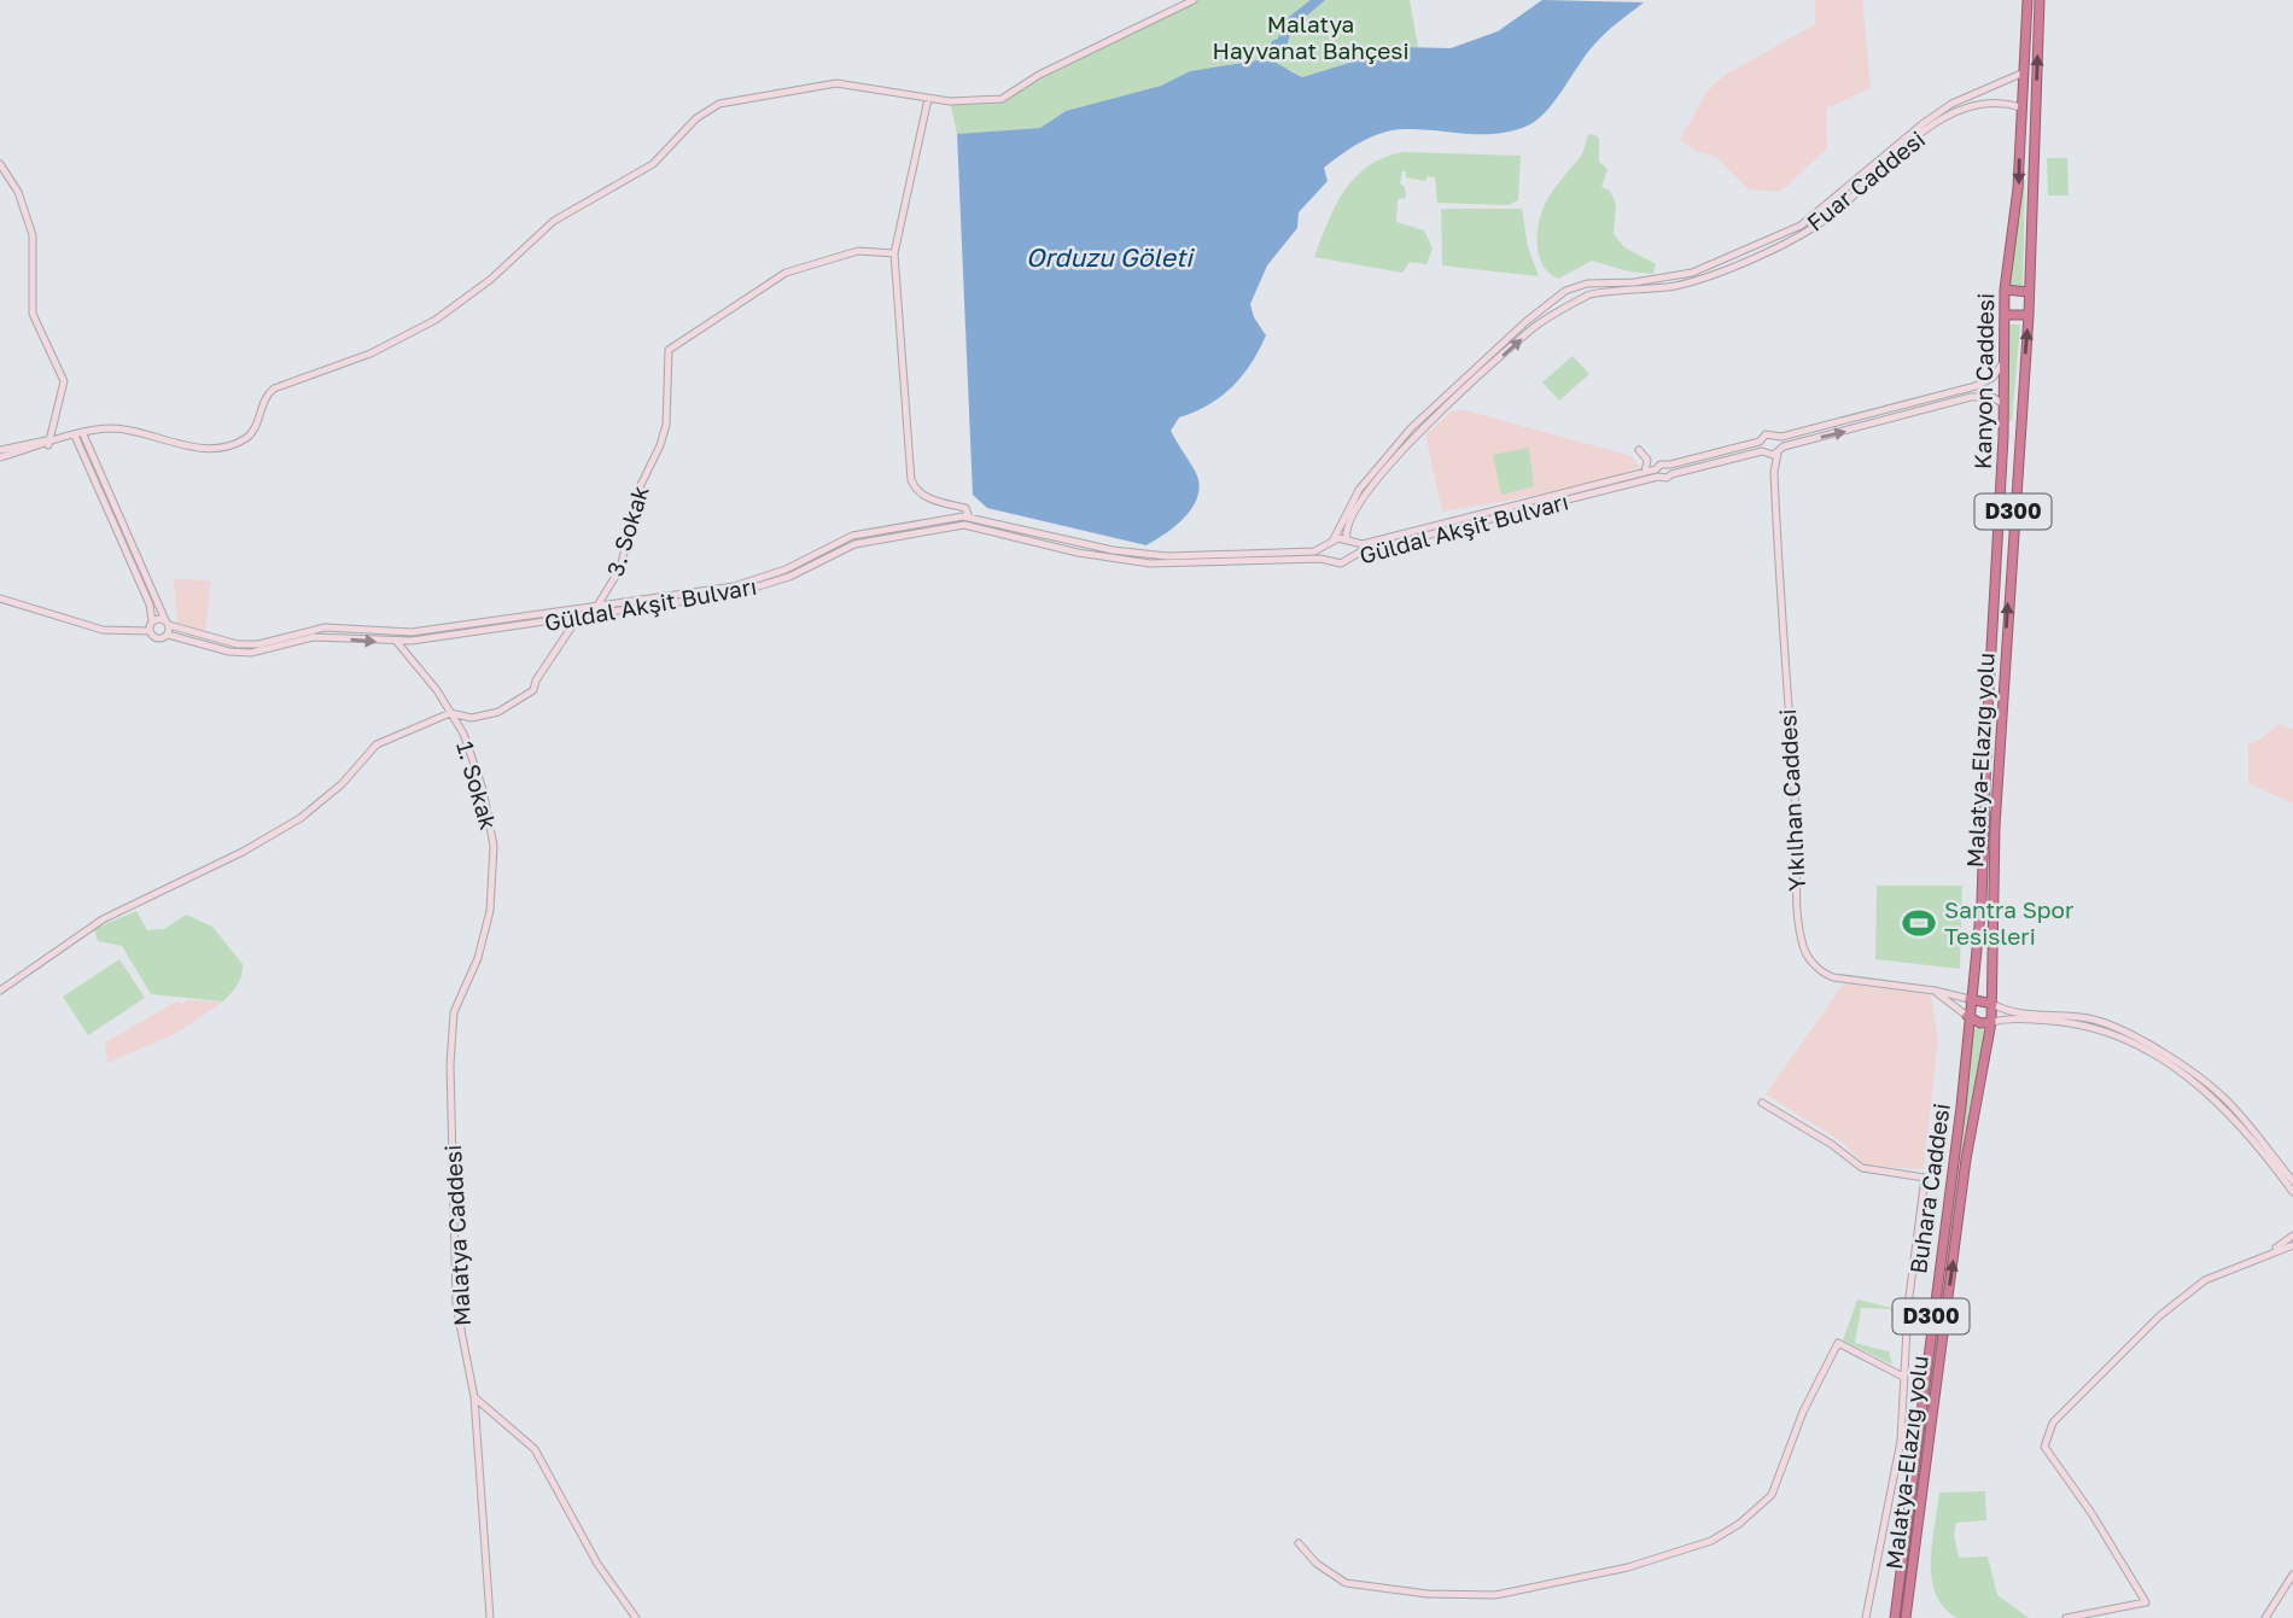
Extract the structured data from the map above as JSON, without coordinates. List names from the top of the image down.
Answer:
{
  "streets": {
    "highway": [
      "Kanyon Caddesi",
      "D300",
      "Malatya-Elazığ yolu",
      "Buhara Caddesi"
    ],
    "street": [
      "Fuar Caddesi",
      "Güldal Akşit Bulvarı",
      "3. Sokak",
      "1. Sokak",
      "Yıkılhan Caddesi",
      "Malatya Caddesi"
    ]
  },
  "crossings": [
    ["Fuar Caddesi", "Kanyon Caddesi"],
    ["Fuar Caddesi", "Güldal Akşit Bulvarı"],
    ["Kanyon Caddesi", "Güldal Akşit Bulvarı"],
    ["Kanyon Caddesi", "Yıkılhan Caddesi"],
    ["Kanyon Caddesi", "Buhara Caddesi"],
    ["Güldal Akşit Bulvarı", "3. Sokak"],
    ["Güldal Akşit Bulvarı", "1. Sokak"],
    ["Güldal Akşit Bulvarı", "Yıkılhan Caddesi"],
    ["3. Sokak", "1. Sokak"],
    ["1. Sokak", "Malatya Caddesi"]
  ],
  "one_way": ["Malatya-Elazığ yolu"],
  "water": ["Orduzu Göleti"],
  "parks": ["Malatya Hayvanat Bahçesi"],
  "places": {
    "sports": ["Santra Spor Tesisleri"]
  }
}
